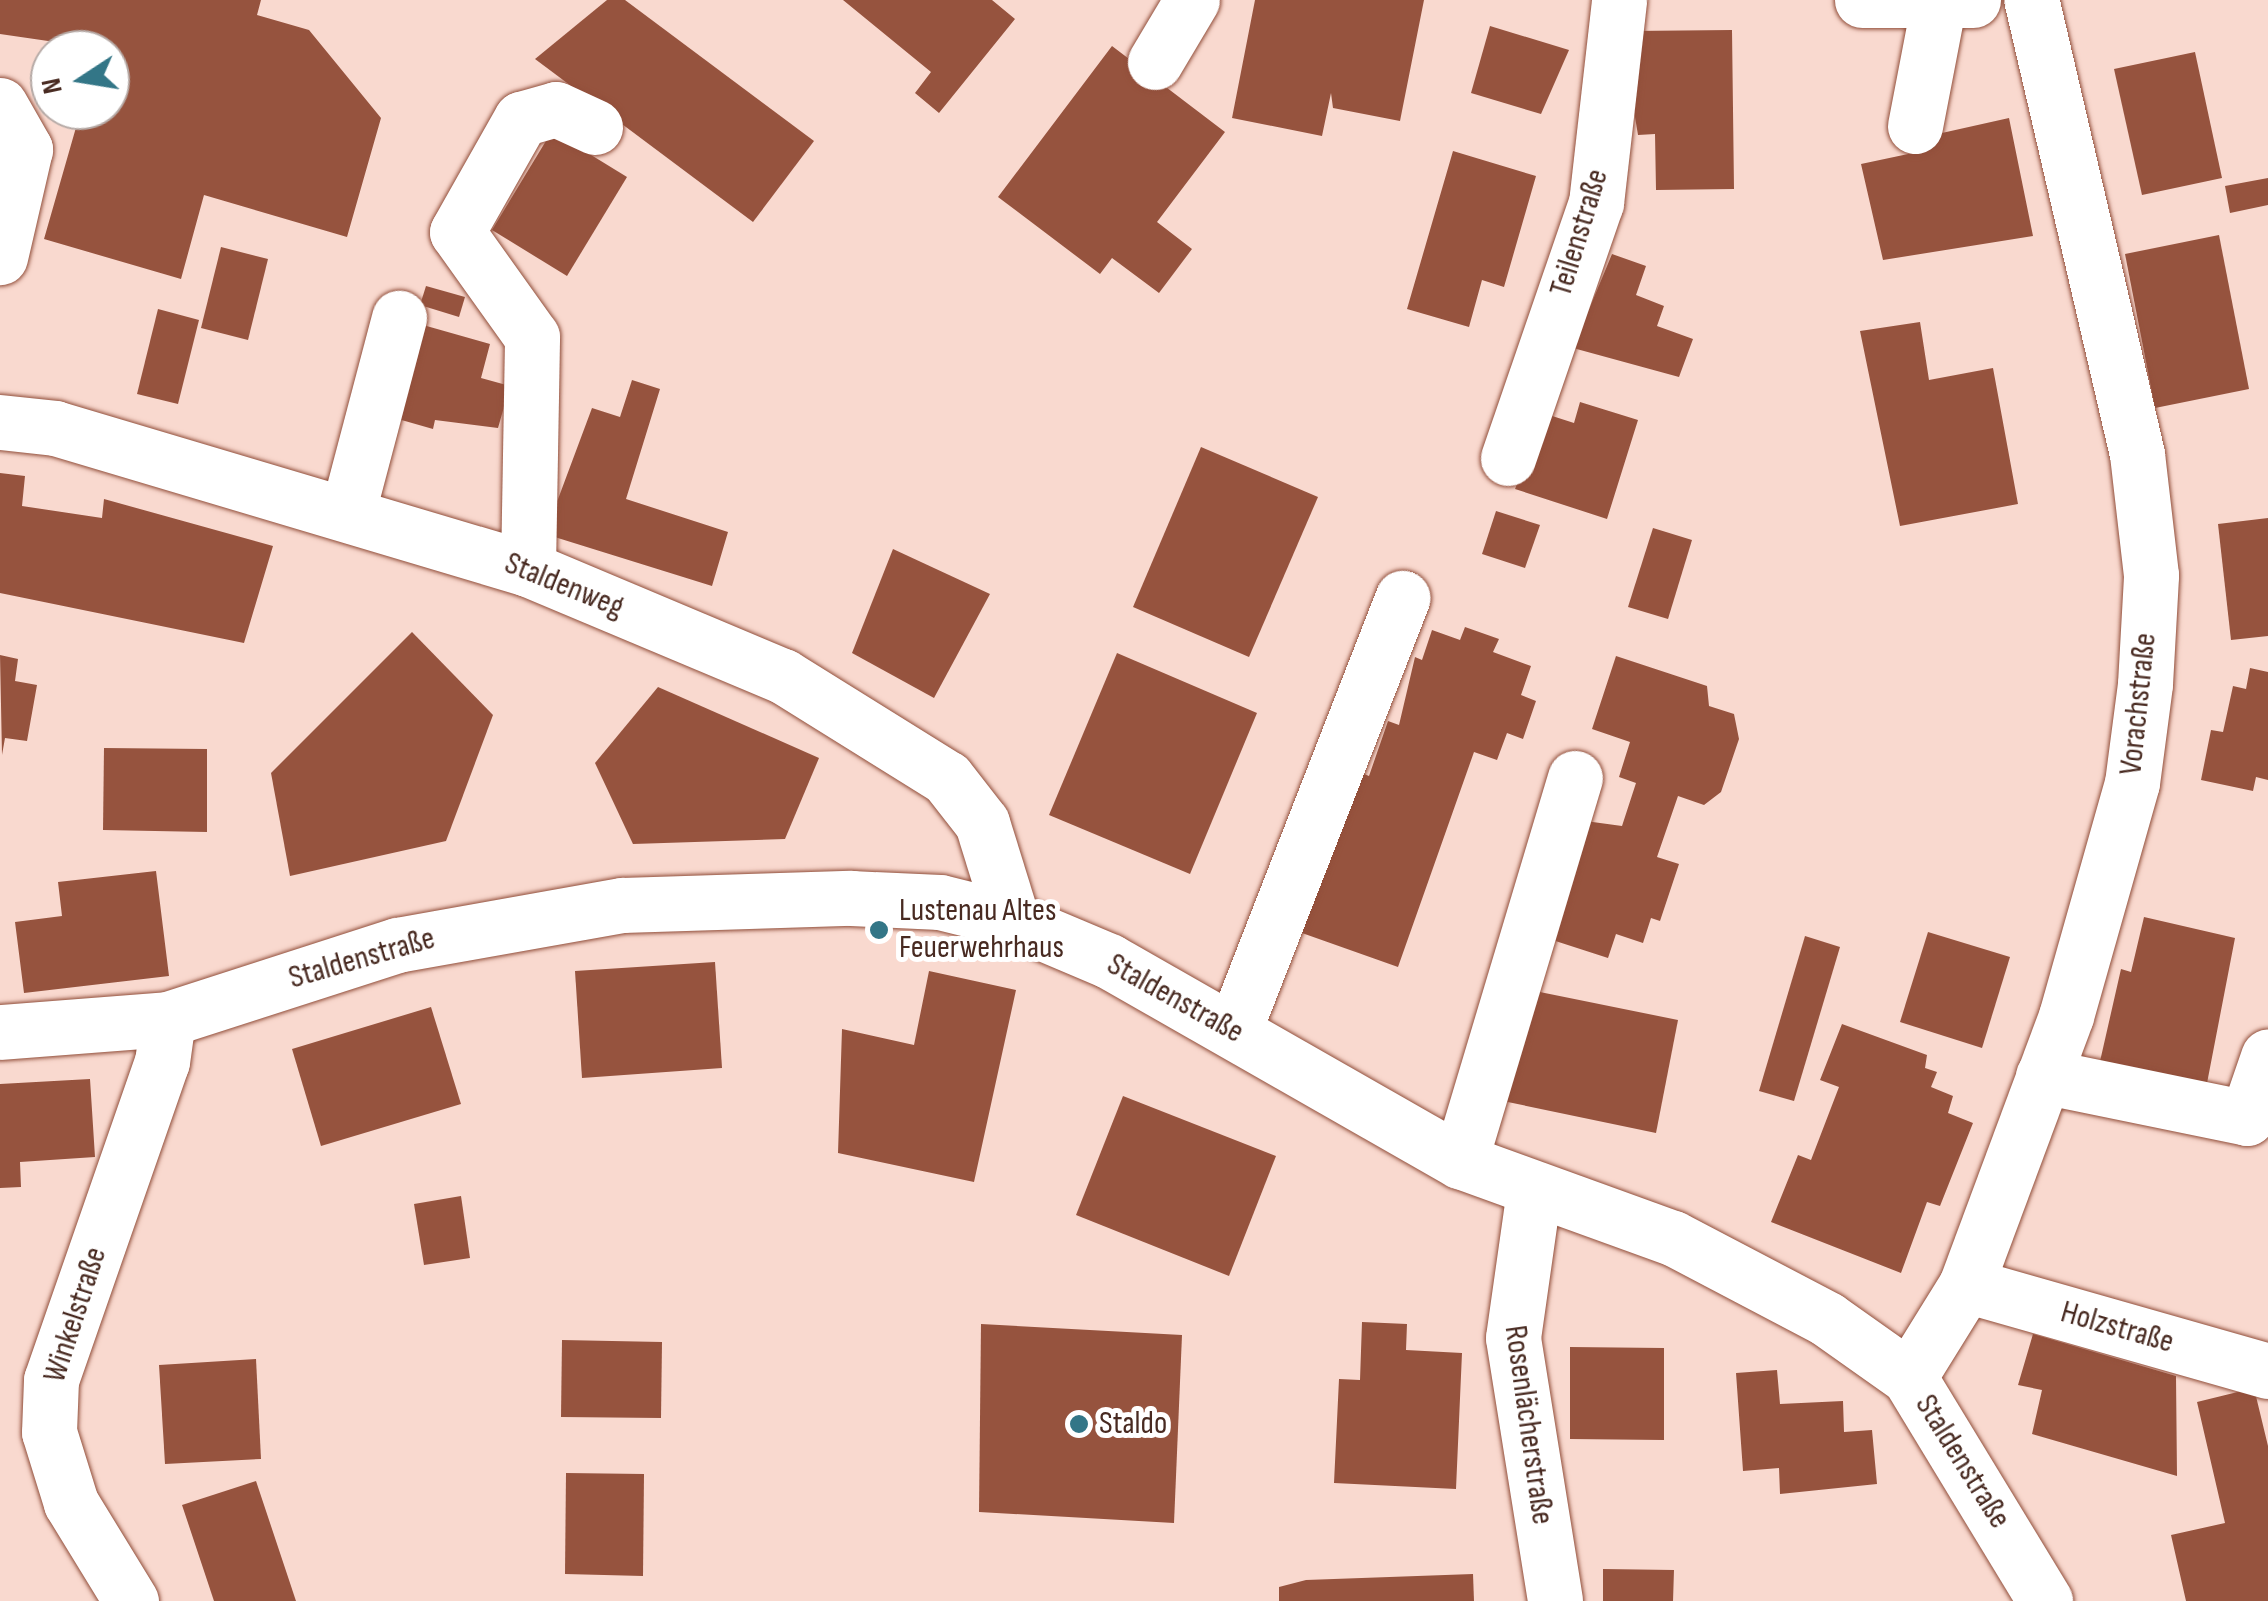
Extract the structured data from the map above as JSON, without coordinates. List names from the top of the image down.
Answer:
{
  "streets": {
    "street": [
      "Teilenstraße",
      "Staldenweg",
      "Vorachstraße",
      "Staldenstraße",
      "Winkelstraße",
      "Holzstraße",
      "Rosenlächerstraße"
    ]
  },
  "crossings": [
    ["Staldenweg", "Staldenstraße"],
    ["Vorachstraße", "Staldenstraße"],
    ["Vorachstraße", "Holzstraße"],
    ["Staldenstraße", "Winkelstraße"],
    ["Staldenstraße", "Rosenlächerstraße"]
  ],
  "places": ["Lustenau Altes Feuerwehrhaus", "Staldo"],
  "north": "left"
}
